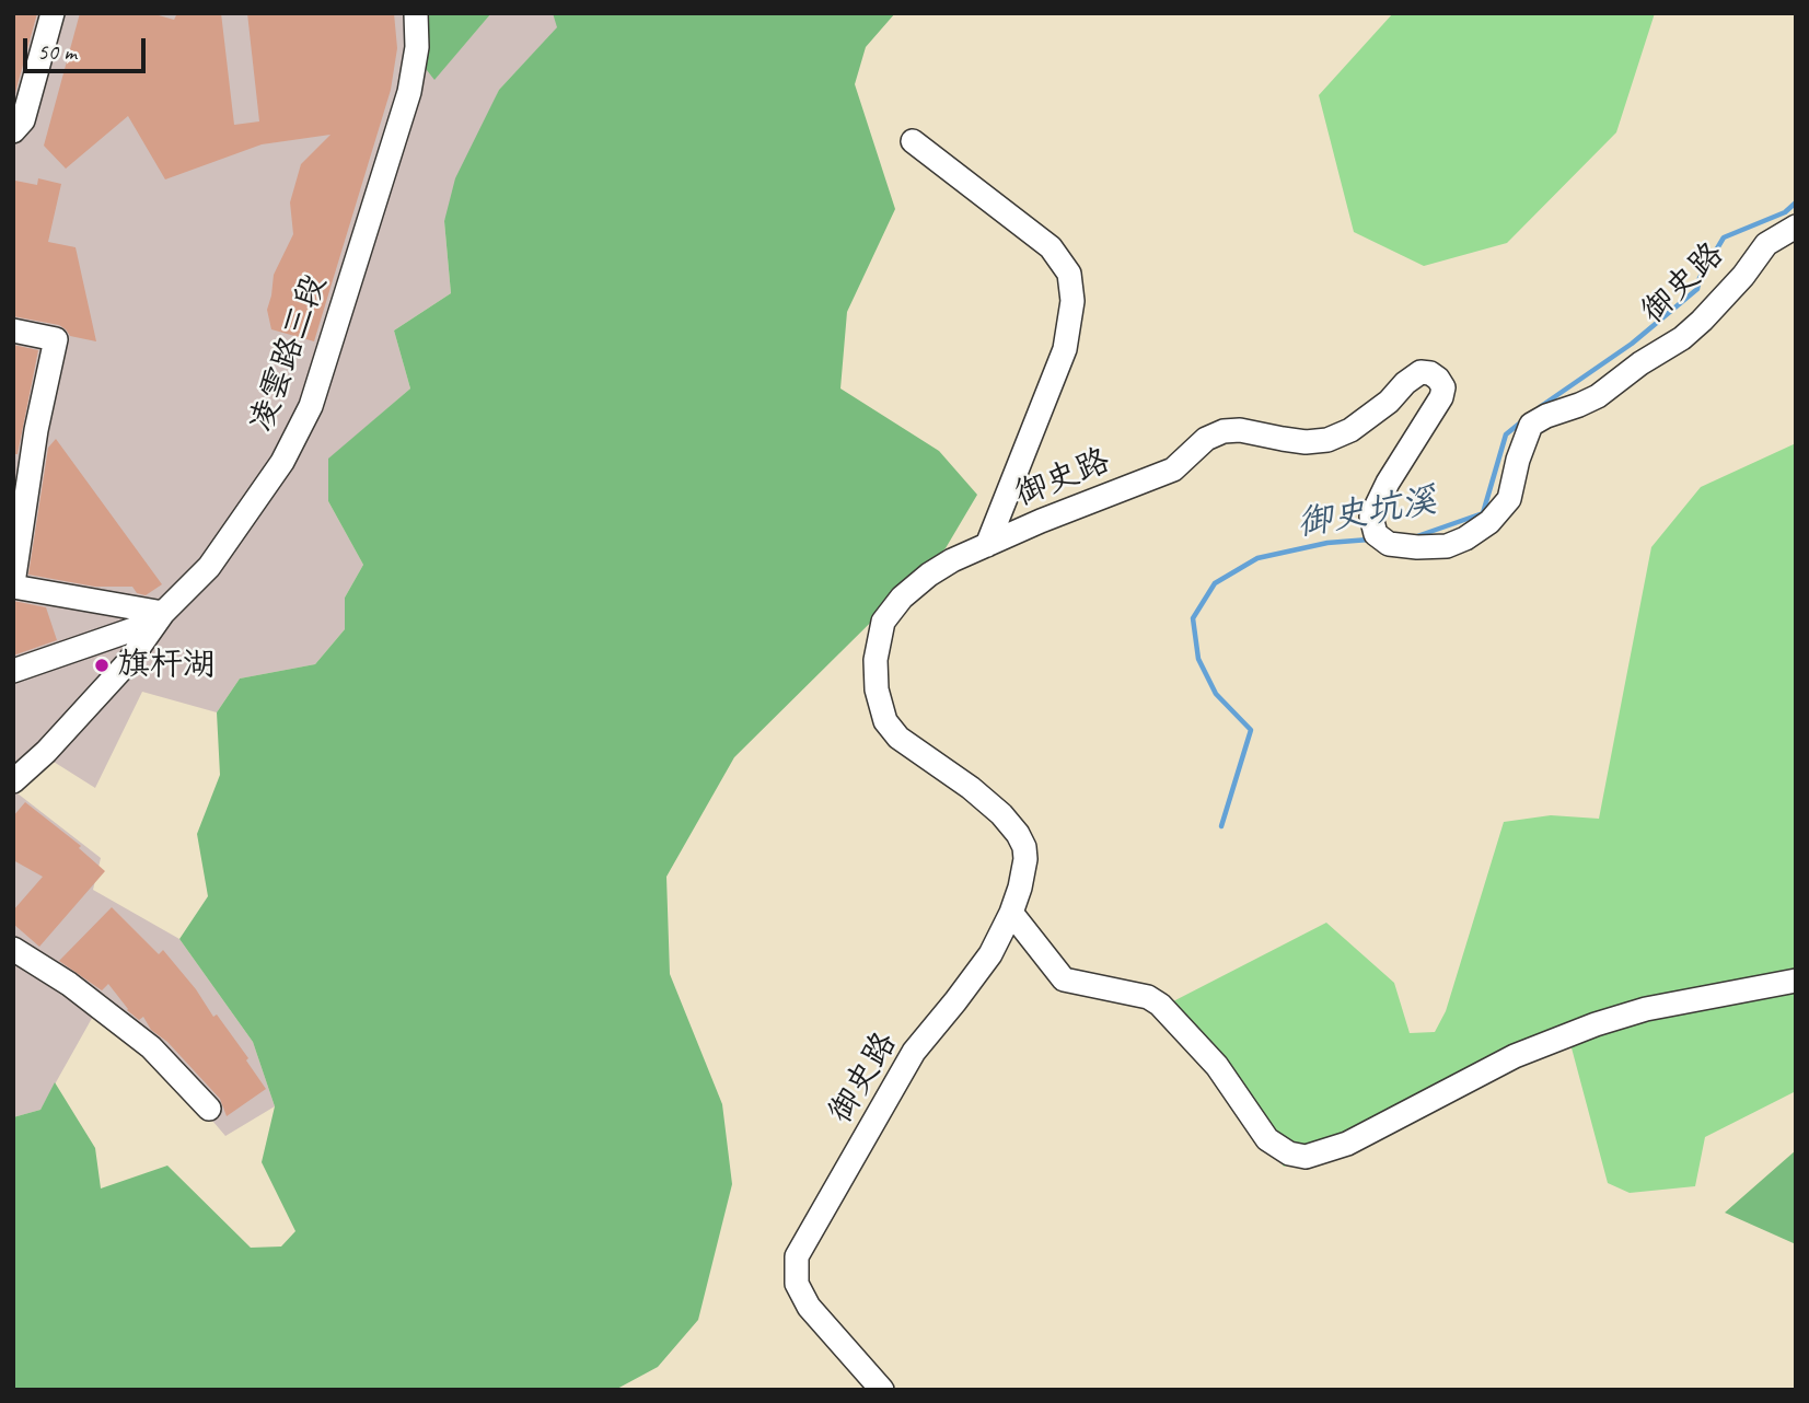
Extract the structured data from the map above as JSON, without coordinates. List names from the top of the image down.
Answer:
{
  "streets": {
    "street": ["御史路", "凌雲路三段"]
  },
  "water": ["御史坑溪"],
  "places": ["旗杆湖"],
  "scale_bar": "50 m"
}
